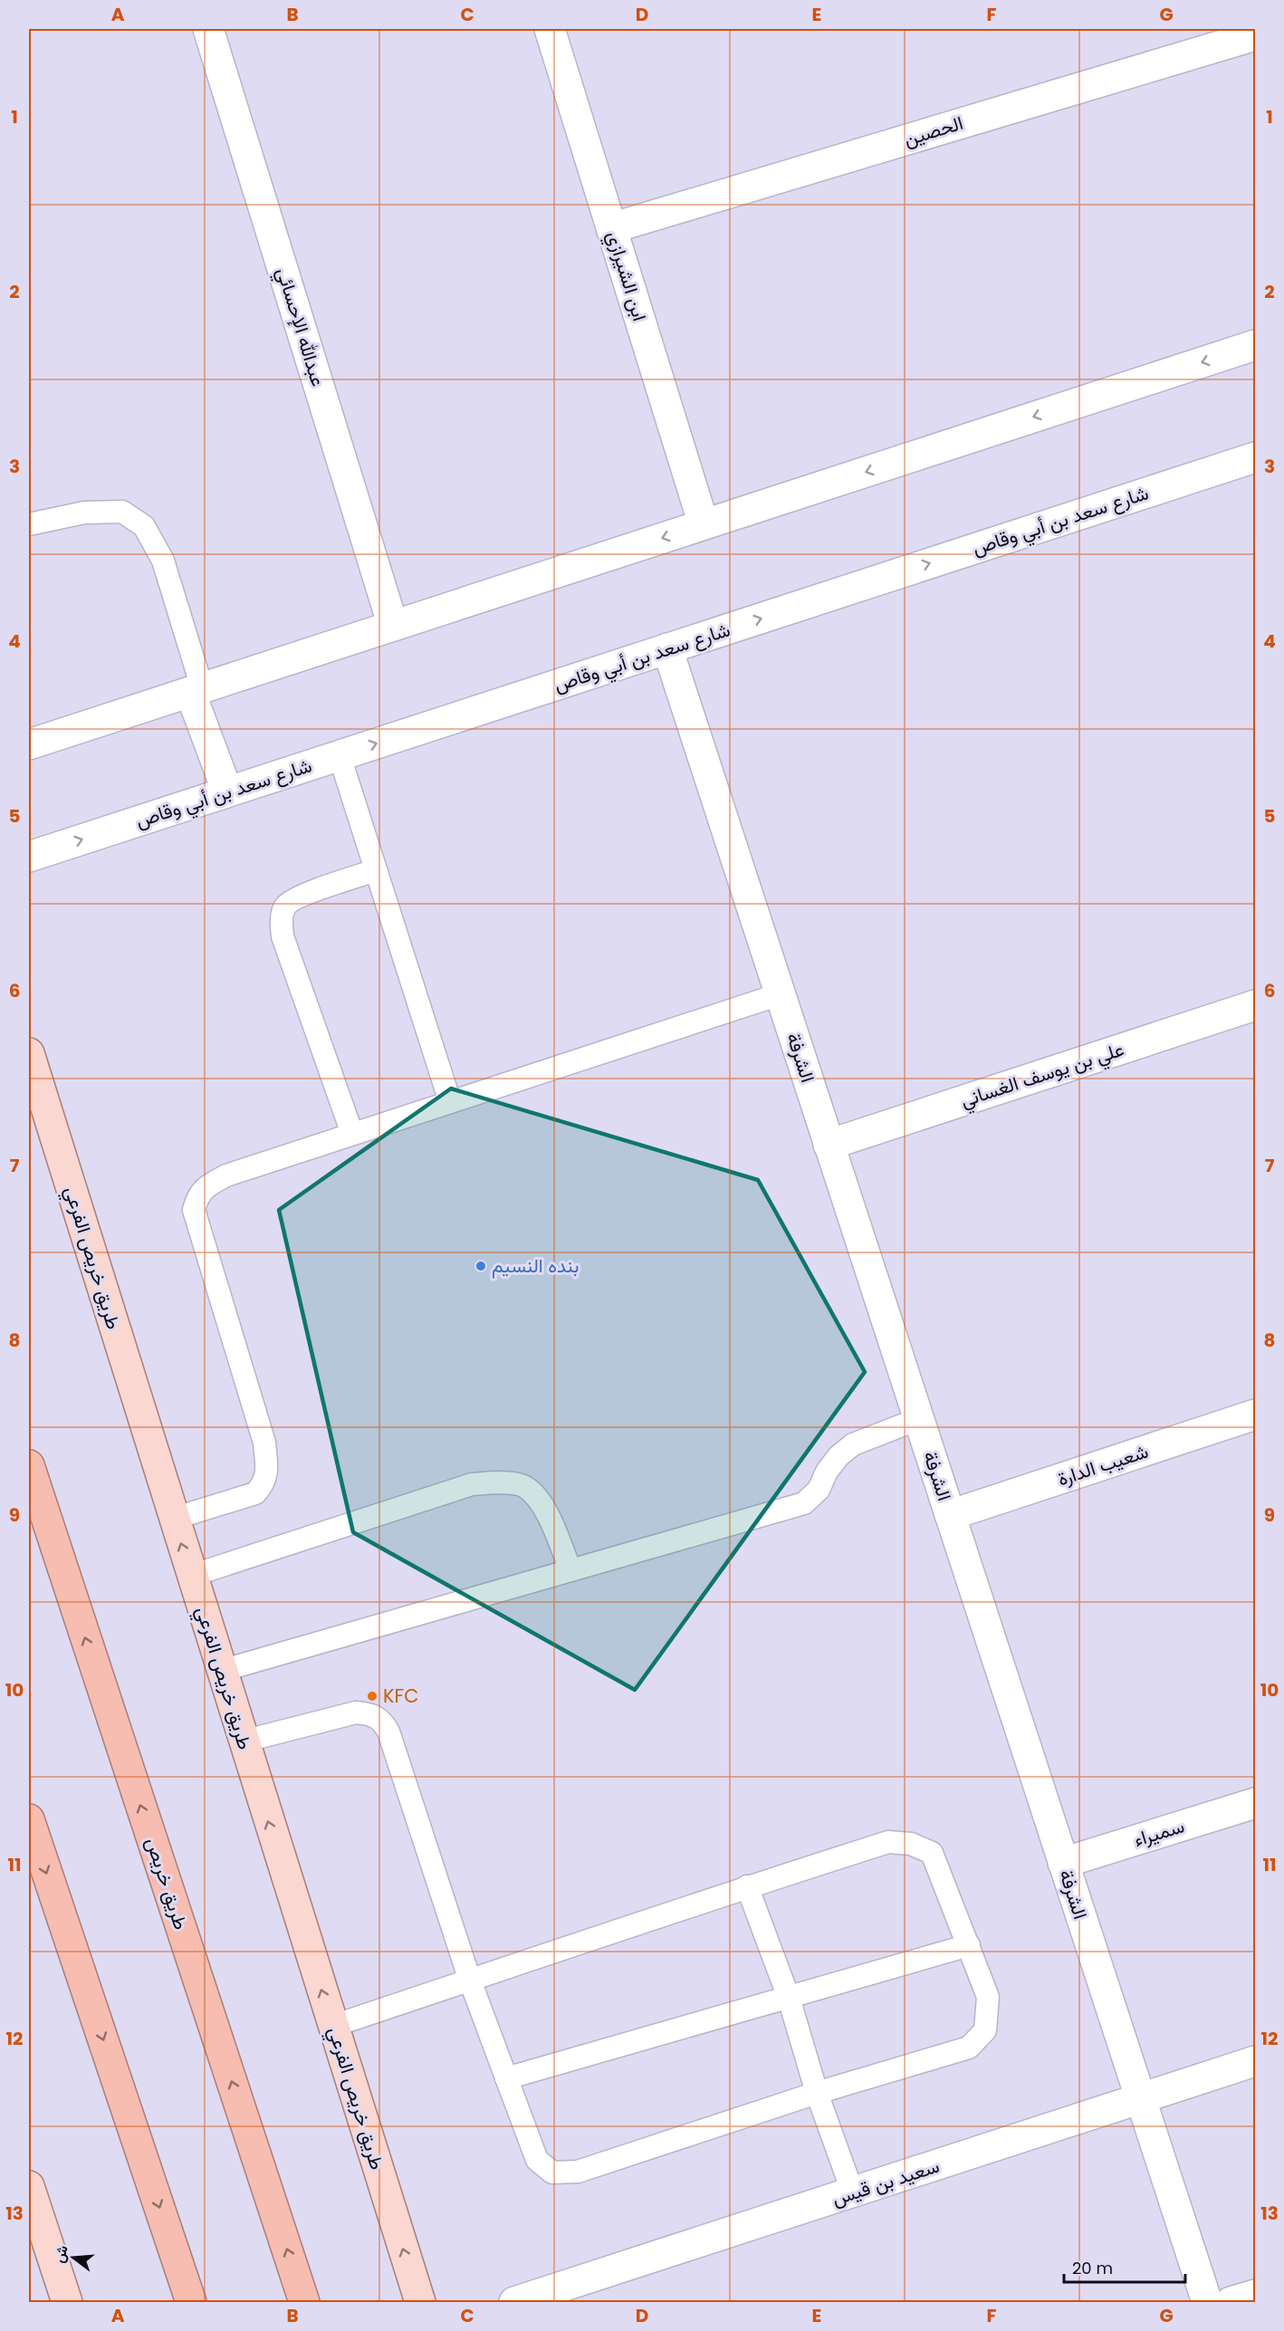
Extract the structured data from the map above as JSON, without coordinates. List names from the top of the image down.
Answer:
{
  "streets": {
    "highway": ["طريق خريص"],
    "main road": ["طريق خريص الفرعي"],
    "street": [
      "الحصين",
      "ابن الشيرازي",
      "عبدالله الإحسائي",
      "شارع سعد بن أبي وقاص",
      "الشرفة",
      "علي بن يوسف الغساني",
      "شعيب الدارة",
      "سميراء",
      "سعيد بن قيس"
    ]
  },
  "crossings": [
    ["الحصين", "ابن الشيرازي"],
    ["شارع سعد بن أبي وقاص", "الشرفة"],
    ["الشرفة", "علي بن يوسف الغساني"],
    ["الشرفة", "شعيب الدارة"],
    ["الشرفة", "سميراء"],
    ["الشرفة", "سعيد بن قيس"]
  ],
  "one_way": ["طريق خريص الفرعي"],
  "places": ["بنده النسيم", "KFC"],
  "scale_bar": "20 m",
  "north": "left",
  "grid": {
    "columns": [
      "A",
      "B",
      "C",
      "D",
      "E",
      "F",
      "G"
    ],
    "rows": [
      "1",
      "2",
      "3",
      "4",
      "5",
      "6",
      "7",
      "8",
      "9",
      "10",
      "11",
      "12",
      "13"
    ]
  }
}
